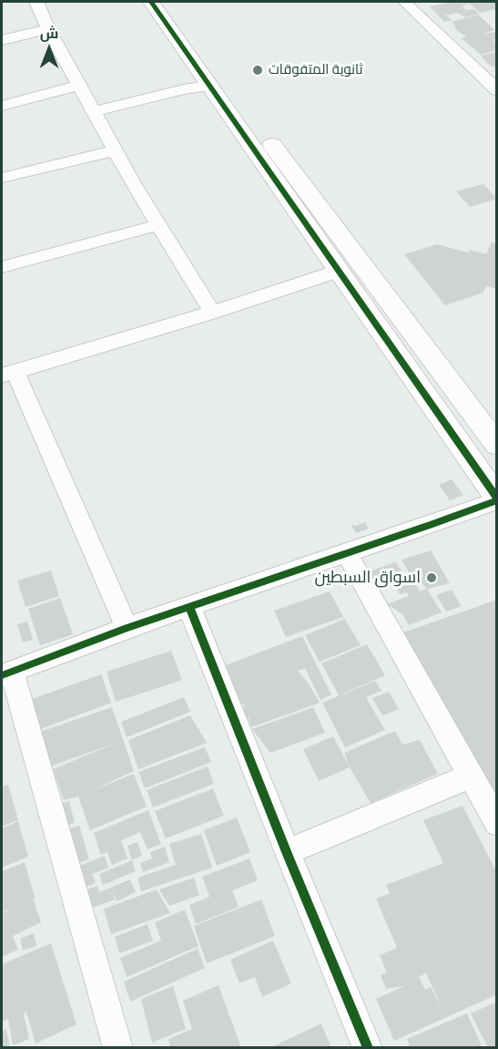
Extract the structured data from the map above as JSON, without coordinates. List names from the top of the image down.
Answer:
{
  "places": ["ثانوية المتفوقات", "اسواق السبطين"],
  "north": "top"
}
